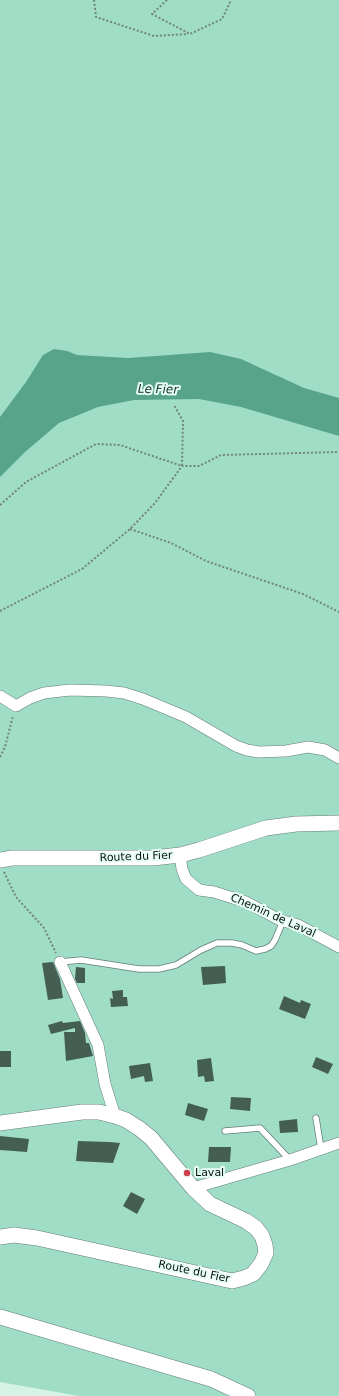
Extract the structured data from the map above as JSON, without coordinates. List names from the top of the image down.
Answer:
{
  "streets": {
    "main road": ["Route du Fier"],
    "street": ["Chemin de Laval"]
  },
  "crossings": [
    ["Route du Fier", "Chemin de Laval"]
  ],
  "water": ["Le Fier"],
  "places": ["Laval"]
}
